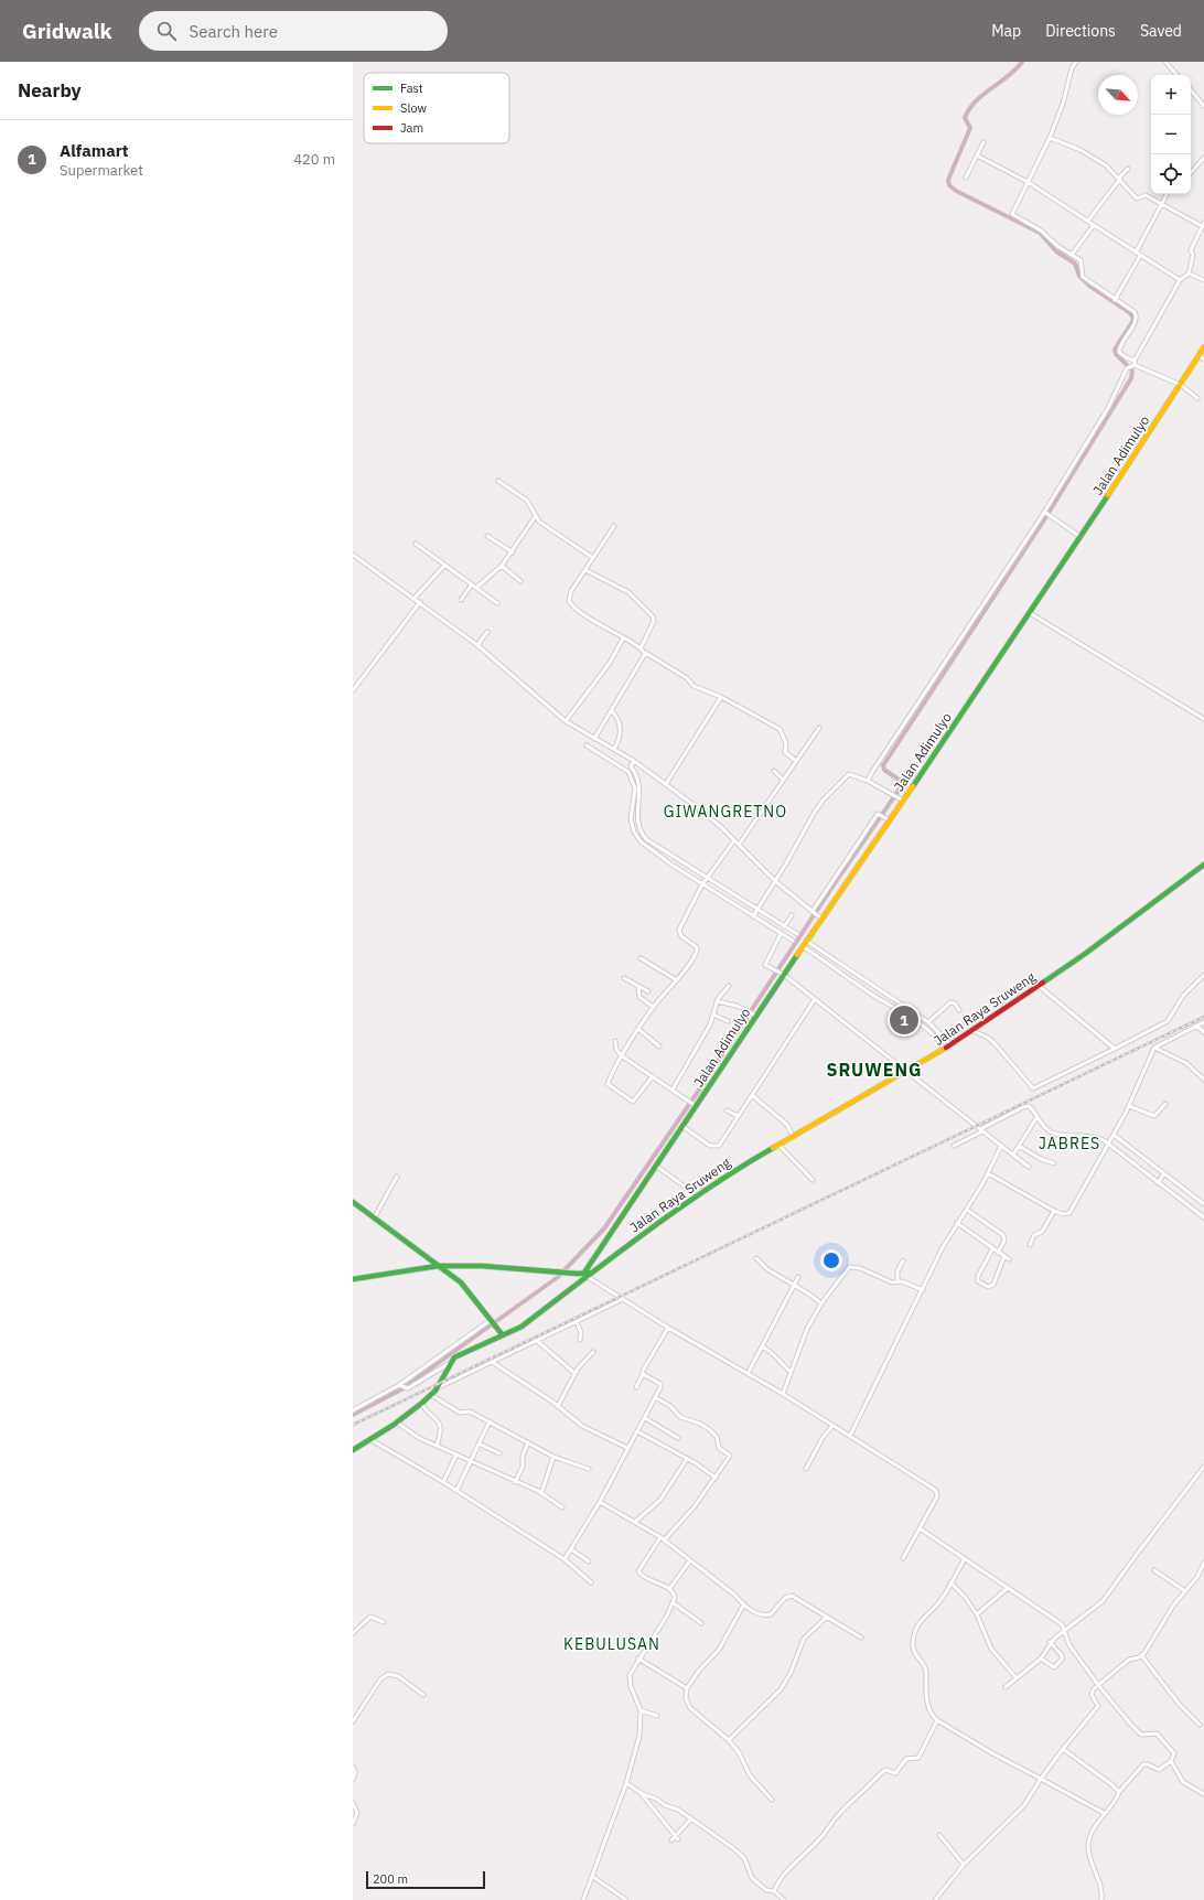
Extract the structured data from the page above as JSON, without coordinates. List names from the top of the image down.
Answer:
{
  "streets": {
    "main road": ["Jalan Adimulyo", "Jalan Raya Sruweng"]
  },
  "crossings": [
    ["Jalan Adimulyo", "Jalan Raya Sruweng"]
  ],
  "districts": [
    "GIWANGRETNO",
    "SRUWENG",
    "JABRES",
    "KEBULUSAN"
  ],
  "legend": ["Fast", "Slow", "Jam"],
  "scale_bar": "200 m",
  "north": "bottom right",
  "page": {
    "header": "Gridwalk",
    "search": "Search here",
    "nav": ["Map", "Directions", "Saved"],
    "heading": "Nearby",
    "map_buttons": ["+", "−"],
    "list": [
      {
        "mark": "1",
        "name": "Alfamart",
        "note": "Supermarket",
        "value": "420 m"
      }
    ],
    "pins": "1",
    "scale": "200 m"
  }
}
